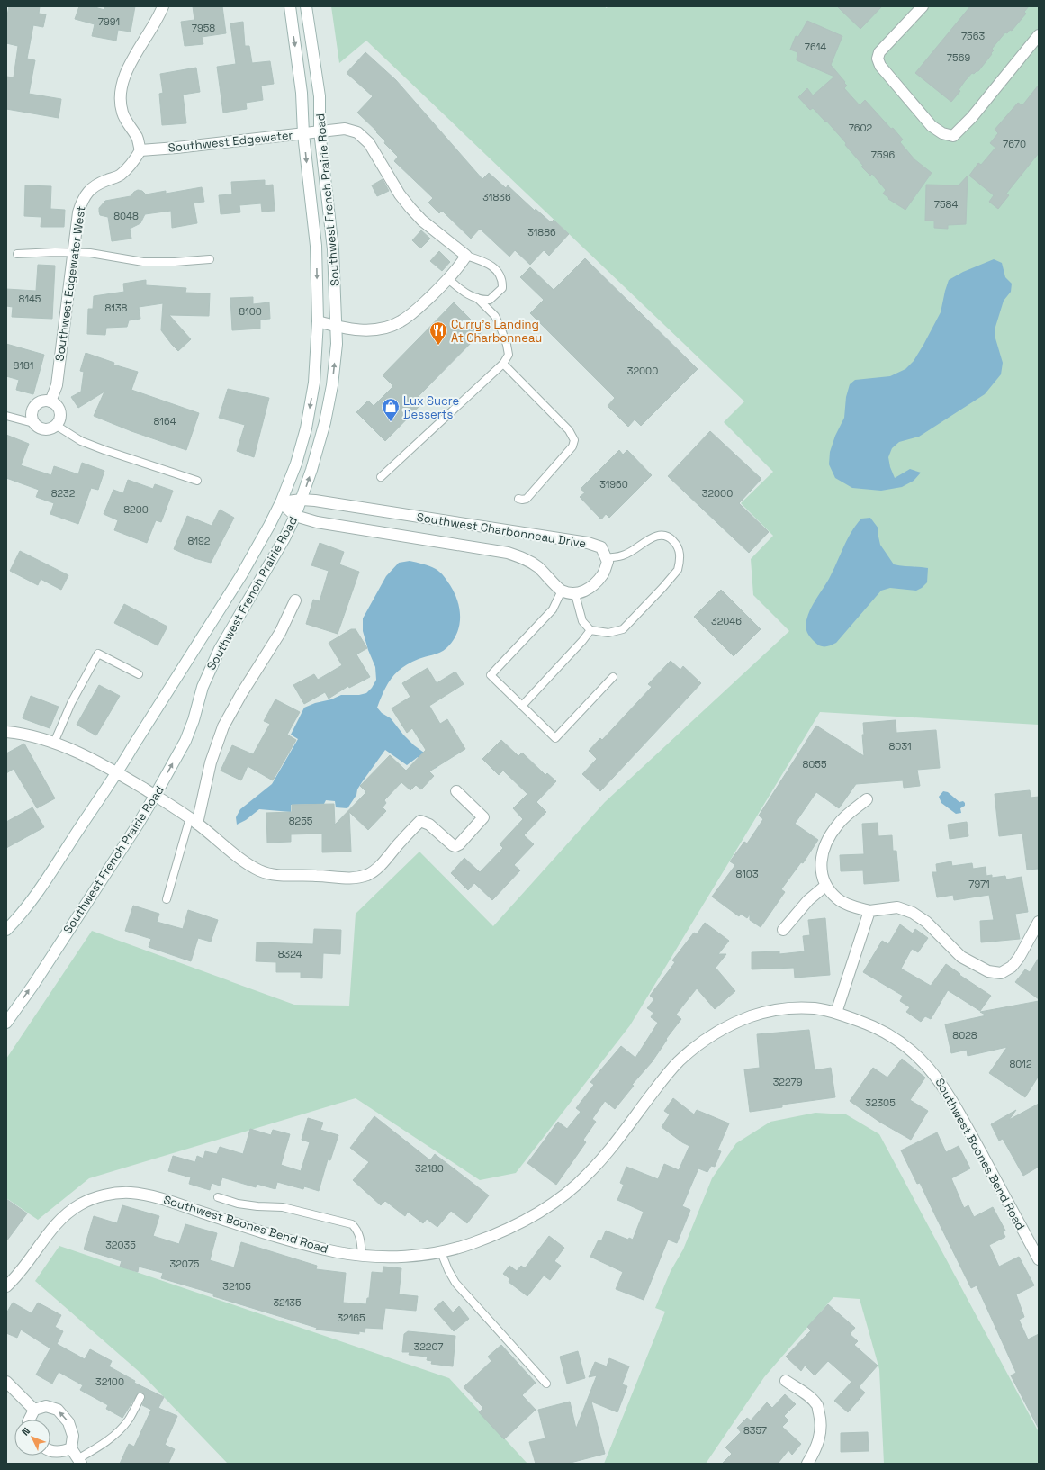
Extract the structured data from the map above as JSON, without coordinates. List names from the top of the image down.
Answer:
{
  "streets": {
    "street": [
      "Southwest Edgewater",
      "Southwest French Prairie Road",
      "Southwest Edgewater West",
      "Southwest Charbonneau Drive",
      "Southwest Boones Bend Road"
    ]
  },
  "crossings": [
    ["Southwest Edgewater", "Southwest French Prairie Road"],
    ["Southwest Edgewater", "Southwest Edgewater West"],
    ["Southwest French Prairie Road", "Southwest Charbonneau Drive"]
  ],
  "places": {
    "restaurant": ["Curry's Landing At Charbonneau"],
    "shop": ["Lux Sucre Desserts"]
  },
  "house_numbers": [
    "7991",
    "7958",
    "7563",
    "7614",
    "7569",
    "7602",
    "7670",
    "7596",
    "31836",
    "7584",
    "8048",
    "31886",
    "8145",
    "8138",
    "8100",
    "8181",
    "32000",
    "8164",
    "31960",
    "8232",
    "32000",
    "8200",
    "8192",
    "32046",
    "8031",
    "8055",
    "8255",
    "8103",
    "7971",
    "8324",
    "8028",
    "8012",
    "32279",
    "32305",
    "32180",
    "32035",
    "32075",
    "32105",
    "32135",
    "32165",
    "32207",
    "32100",
    "8357"
  ],
  "north": "top left"
}
